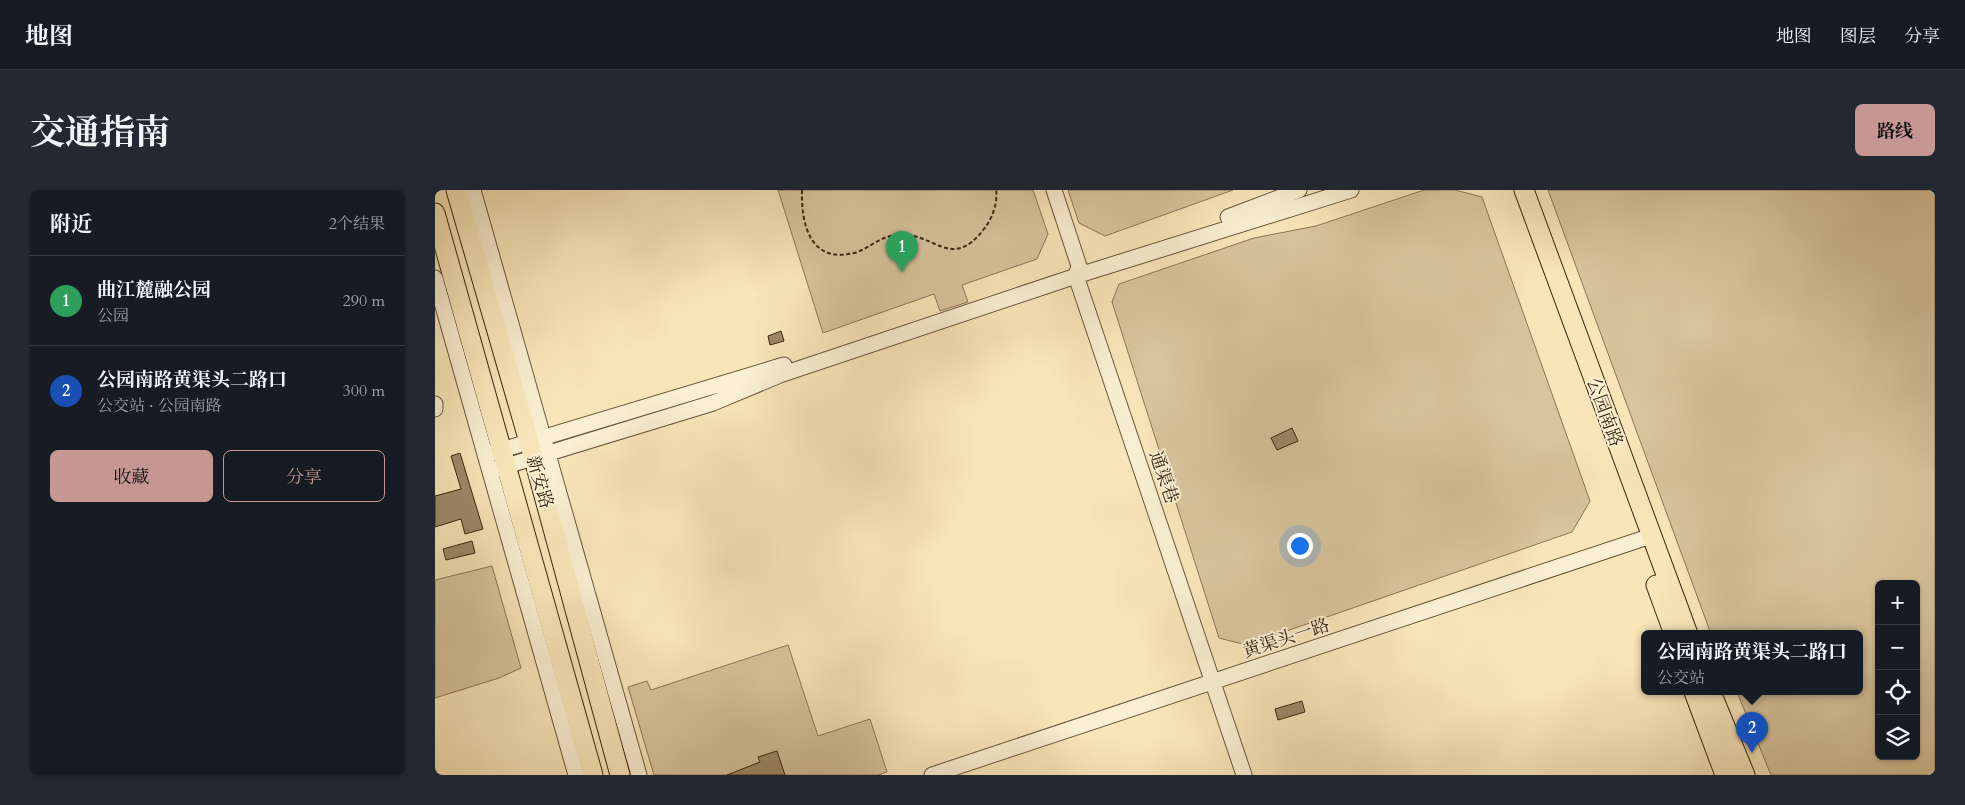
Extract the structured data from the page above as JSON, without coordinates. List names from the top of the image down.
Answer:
{
  "streets": {
    "main road": ["公园南路", "新安路"],
    "street": ["通渠巷", "黄渠头一路"]
  },
  "crossings": [
    ["公园南路", "黄渠头一路"],
    ["通渠巷", "黄渠头一路"]
  ],
  "page": {
    "header": "地图",
    "nav": ["地图", "图层", "分享"],
    "title": "交通指南",
    "buttons": [
      "路线",
      ["收藏", "分享"]
    ],
    "heading": ["附近", "2个结果"],
    "pins": ["1", "2"],
    "list": [
      {
        "mark": "1",
        "name": "曲江麓融公园",
        "note": "公园",
        "value": "290 m"
      },
      {
        "mark": "2",
        "name": "公园南路黄渠头二路口",
        "note": "公交站 · 公园南路",
        "value": "300 m"
      }
    ],
    "map_buttons": ["+", "−"],
    "popup": ["公园南路黄渠头二路口", "公交站"]
  }
}
